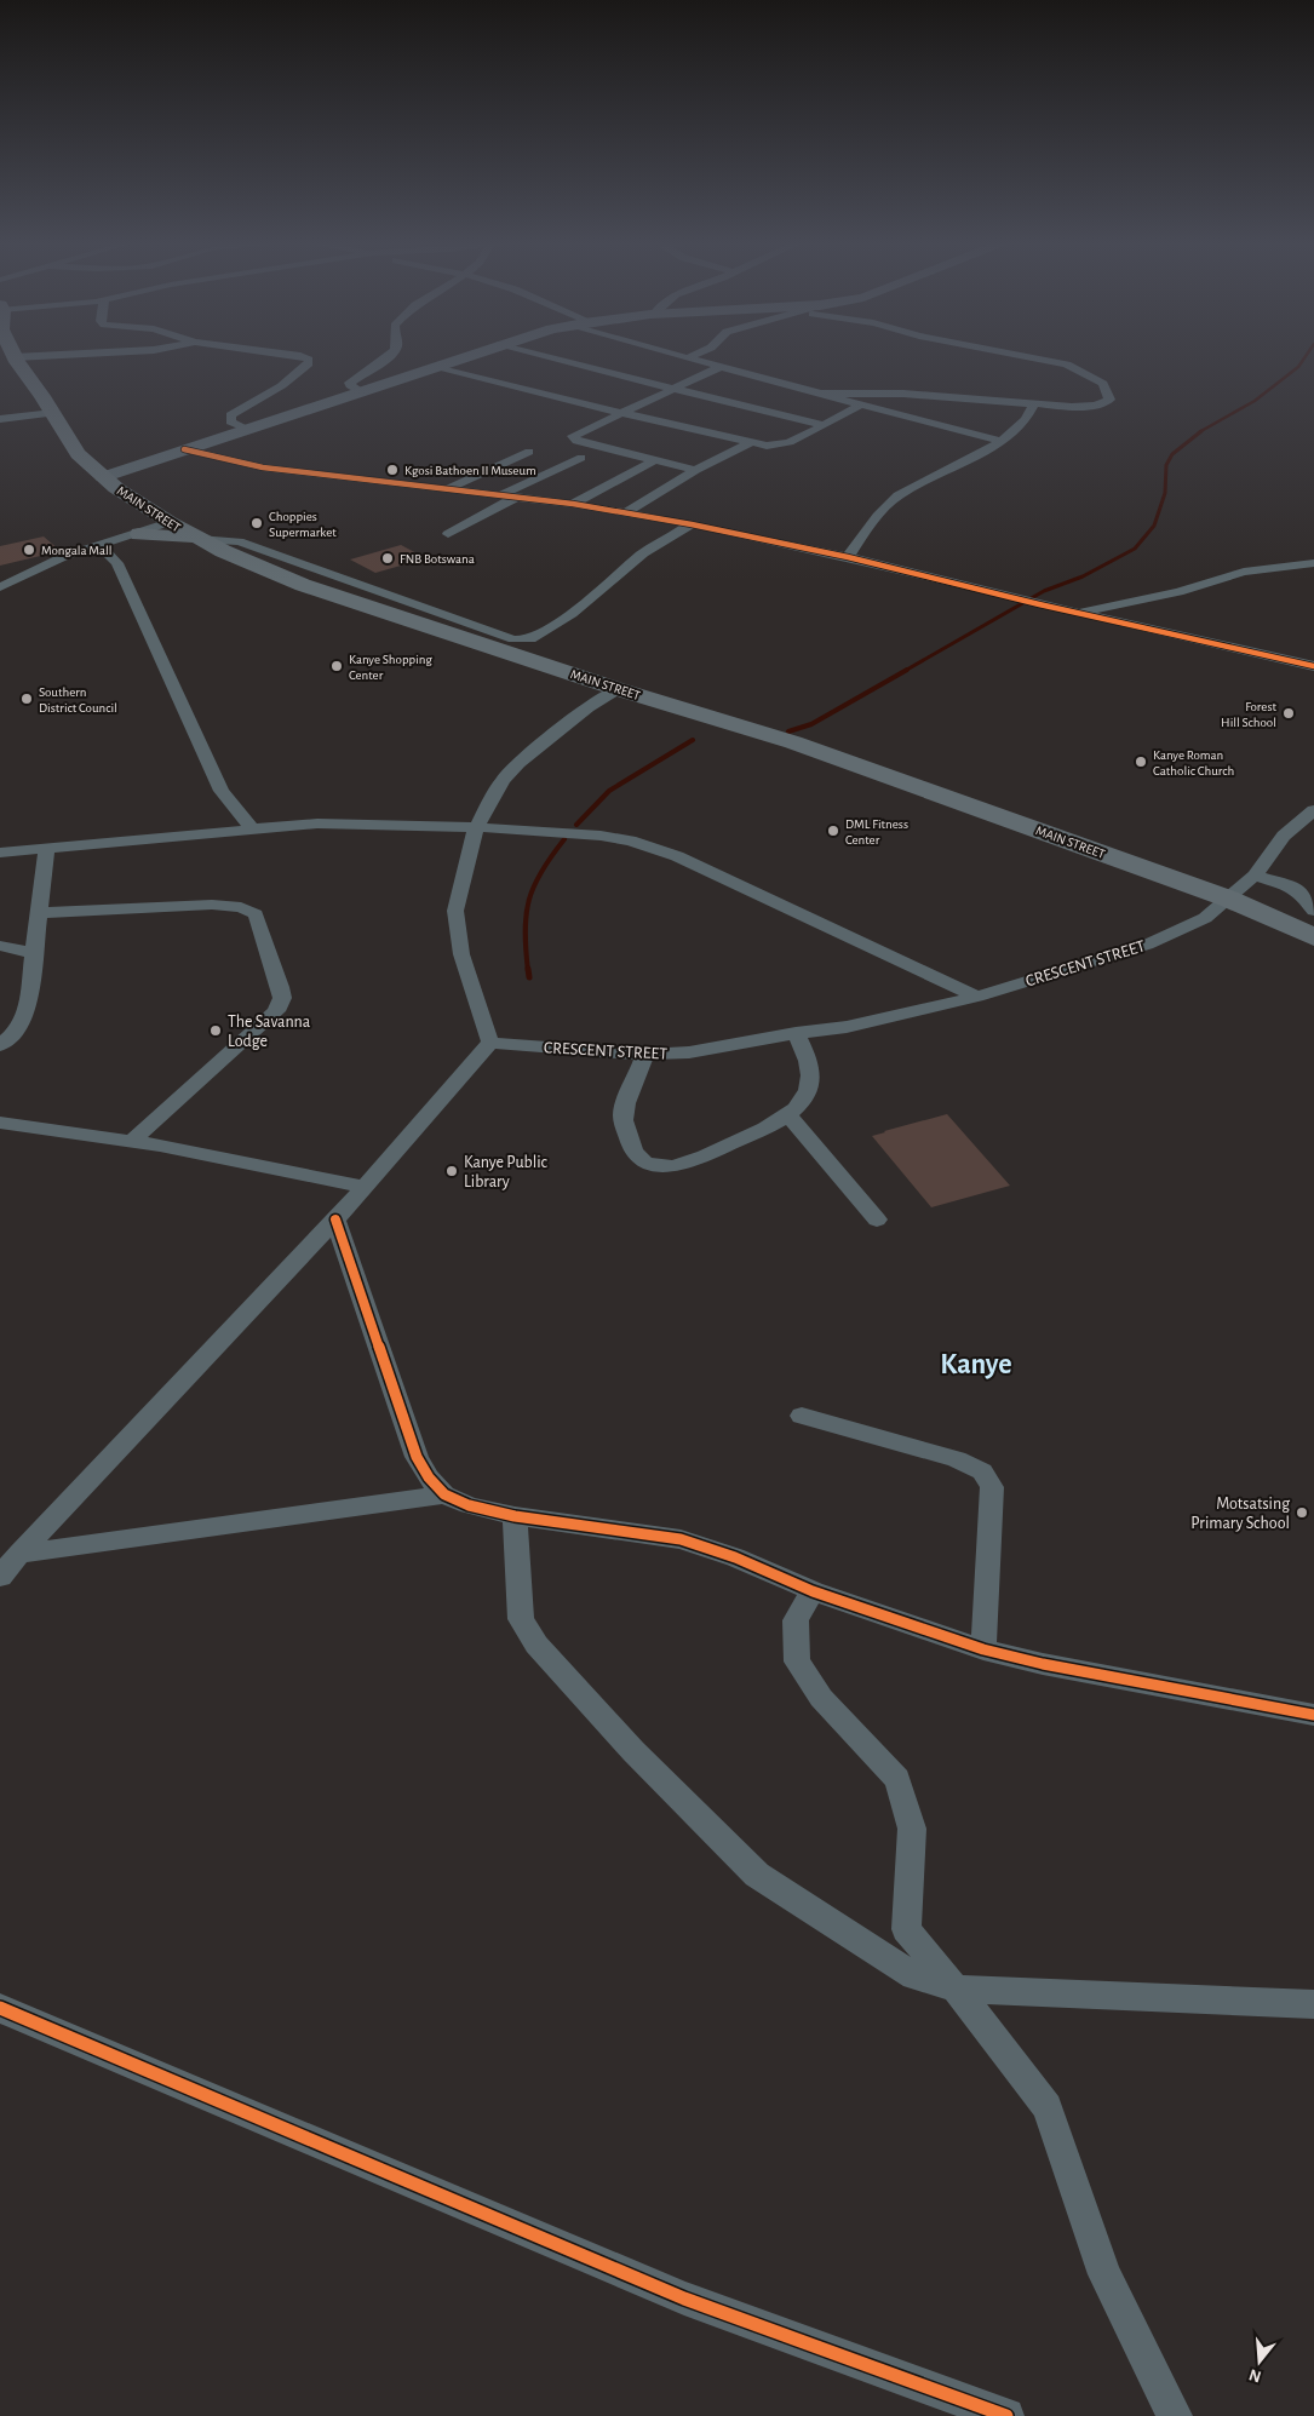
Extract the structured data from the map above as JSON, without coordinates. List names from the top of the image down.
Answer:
{
  "streets": {
    "highway": ["MAIN STREET"],
    "street": ["CRESCENT STREET"]
  },
  "crossings": [
    ["MAIN STREET", "CRESCENT STREET"]
  ],
  "districts": ["Kanye"],
  "places": [
    "Kgosi Bathoen II Museum",
    "Choppies Supermarket",
    "Mongala Mall",
    "FNB Botswana",
    "Kanye Shopping Center",
    "Southern District Council",
    "Forest Hill School",
    "Kanye Roman Catholic Church",
    "DML Fitness Center",
    "The Savanna Lodge",
    "Kanye Public Library",
    "Motsatsing Primary School"
  ],
  "north": "bottom"
}
